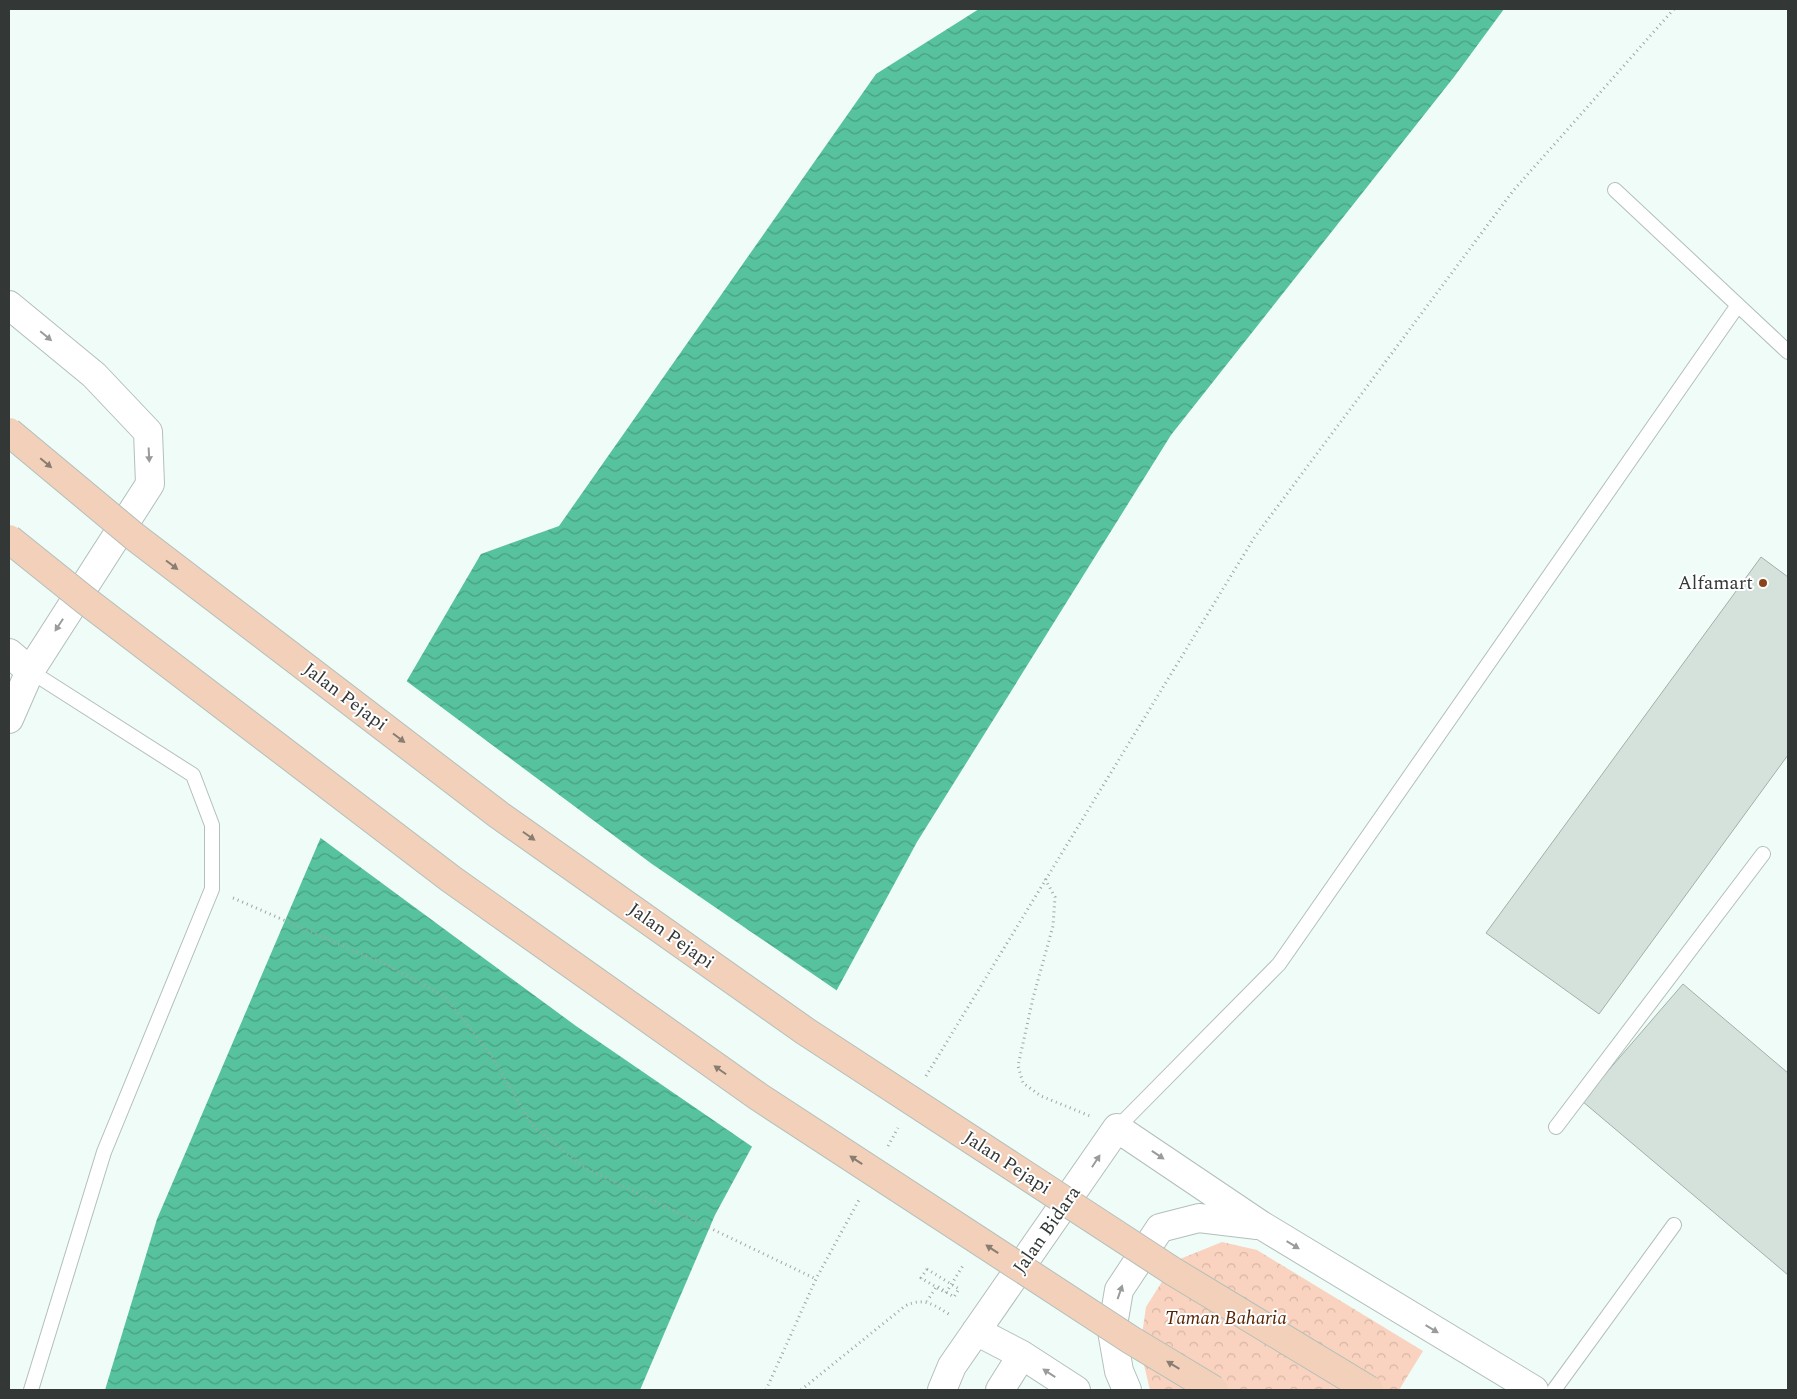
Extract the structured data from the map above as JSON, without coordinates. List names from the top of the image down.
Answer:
{
  "streets": {
    "main road": ["Jalan Pejapi"],
    "street": ["Jalan Bidara"]
  },
  "one_way": ["Jalan Bidara"],
  "parks": ["Taman Baharia"],
  "places": ["Alfamart"]
}
